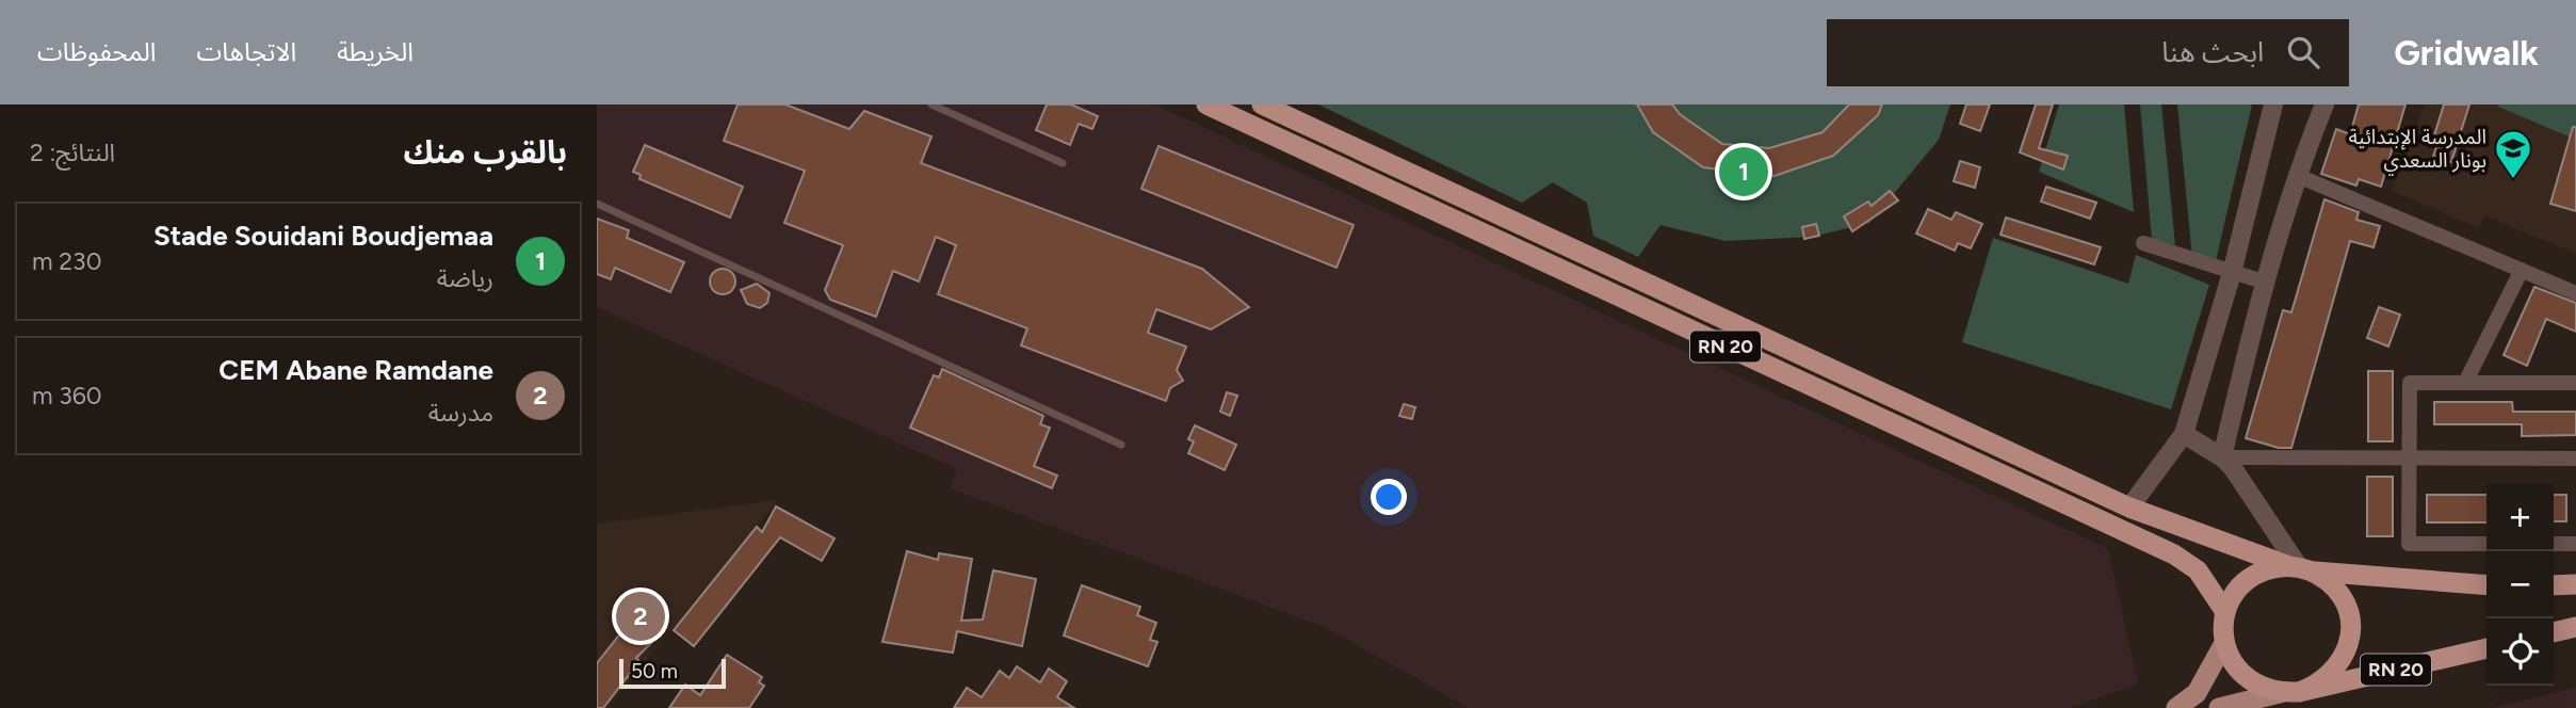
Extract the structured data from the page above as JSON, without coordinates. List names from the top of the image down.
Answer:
{
  "streets": {
    "highway": ["RN 20"]
  },
  "places": {
    "school or university": ["المدرسة الإبتدائية بونار السعدي"]
  },
  "scale_bar": "50 m",
  "page": {
    "header": "Gridwalk",
    "search": "ابحث هنا",
    "nav": ["الخريطة", "الاتجاهات", "المحفوظات"],
    "heading": ["بالقرب منك", "النتائج: 2"],
    "pins": ["1", "2"],
    "list": [
      {
        "mark": "1",
        "name": "Stade Souidani Boudjemaa",
        "note": "رياضة",
        "value": "230 m"
      },
      {
        "mark": "2",
        "name": "CEM Abane Ramdane",
        "note": "مدرسة",
        "value": "360 m"
      }
    ],
    "map_buttons": ["+", "−"],
    "scale": "50 m"
  }
}
